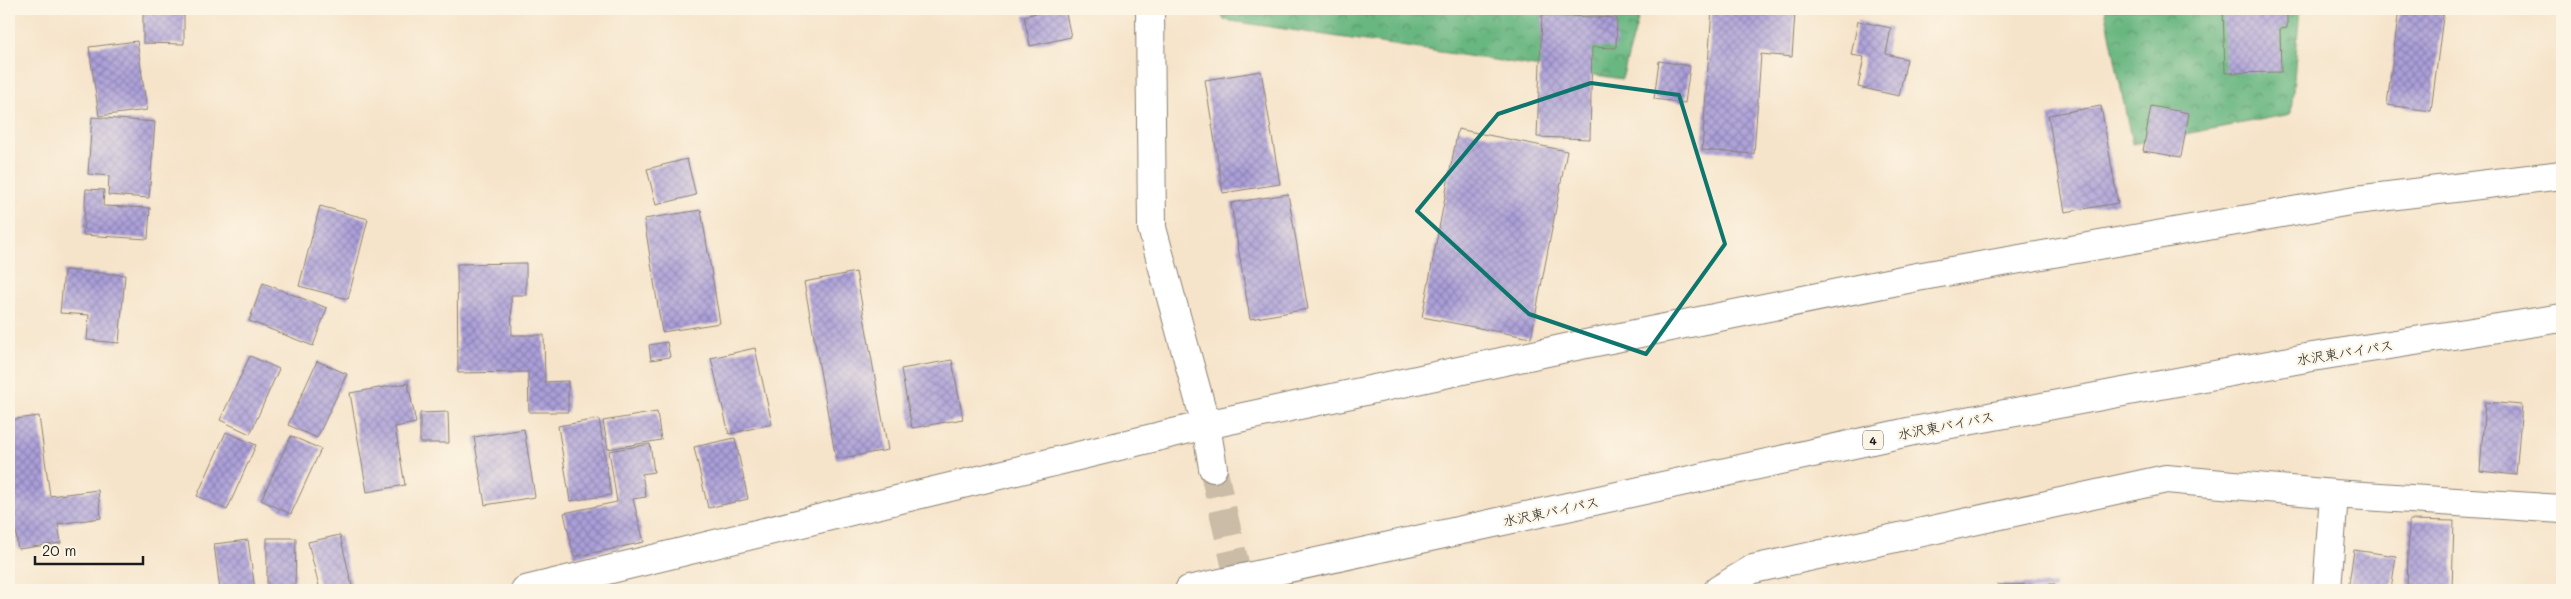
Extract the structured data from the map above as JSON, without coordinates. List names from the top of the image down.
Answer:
{
  "streets": {
    "main road": ["水沢東バイパス", "4"]
  },
  "scale_bar": "20 m"
}
